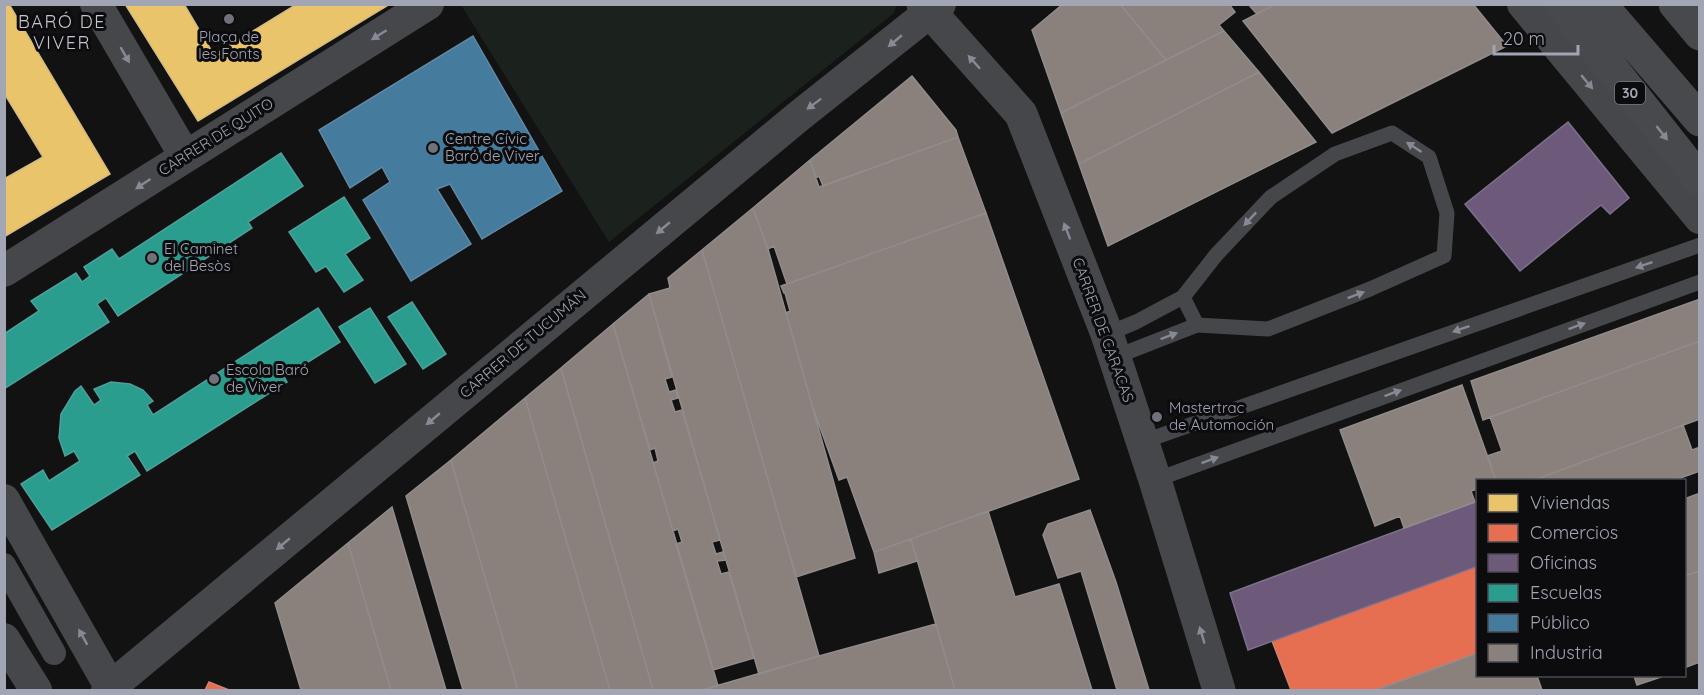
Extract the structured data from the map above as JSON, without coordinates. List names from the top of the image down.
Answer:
{
  "streets": {
    "highway": ["30"],
    "street": ["CARRER DE QUITO", "CARRER DE CARACAS", "CARRER DE TUCUMÁN"]
  },
  "crossings": [
    ["CARRER DE CARACAS", "CARRER DE TUCUMÁN"]
  ],
  "one_way": ["CARRER DE QUITO", "CARRER DE CARACAS", "CARRER DE TUCUMÁN"],
  "districts": ["BARÓ DE VIVER"],
  "places": [
    "Plaça de les Fonts",
    "Centre Cívic Baró de Viver",
    "El Caminet del Besòs",
    "Escola Baró de Viver",
    "Mastertrac de Automoción"
  ],
  "legend": [
    "Viviendas",
    "Comercios",
    "Oficinas",
    "Escuelas",
    "Público",
    "Industria"
  ],
  "scale_bar": "20 m"
}
